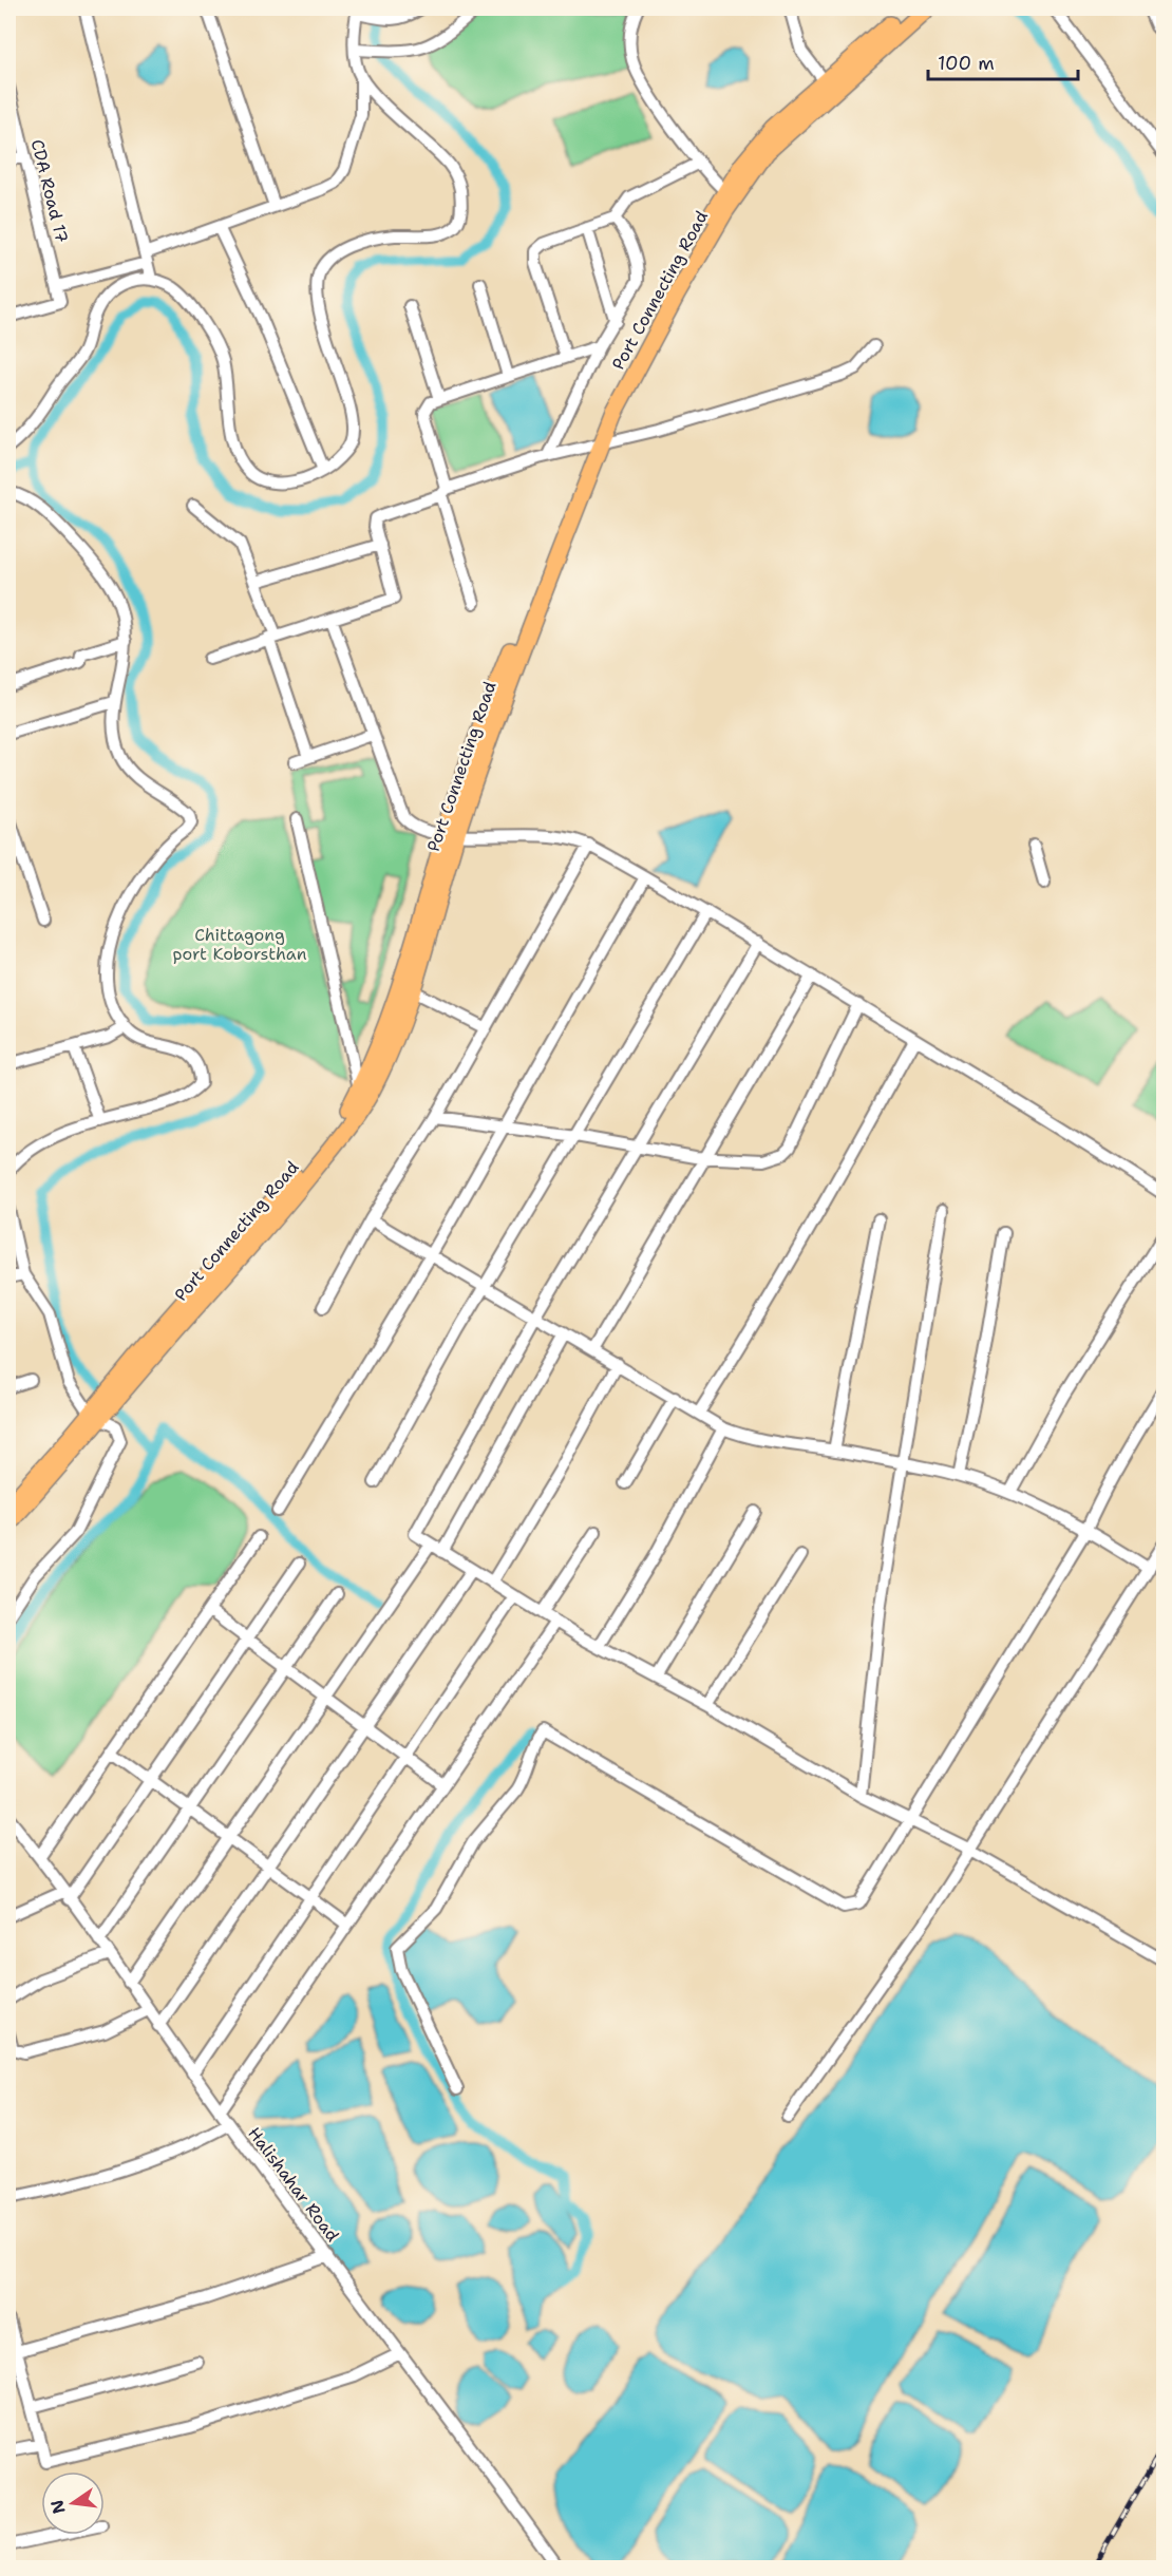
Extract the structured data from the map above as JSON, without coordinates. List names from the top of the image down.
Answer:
{
  "streets": {
    "highway": ["Port Connecting Road"],
    "street": ["CDA Road 17", "Halishahar Road"]
  },
  "parks": ["Chittagong port Koborsthan"],
  "scale_bar": "100 m",
  "north": "left"
}
